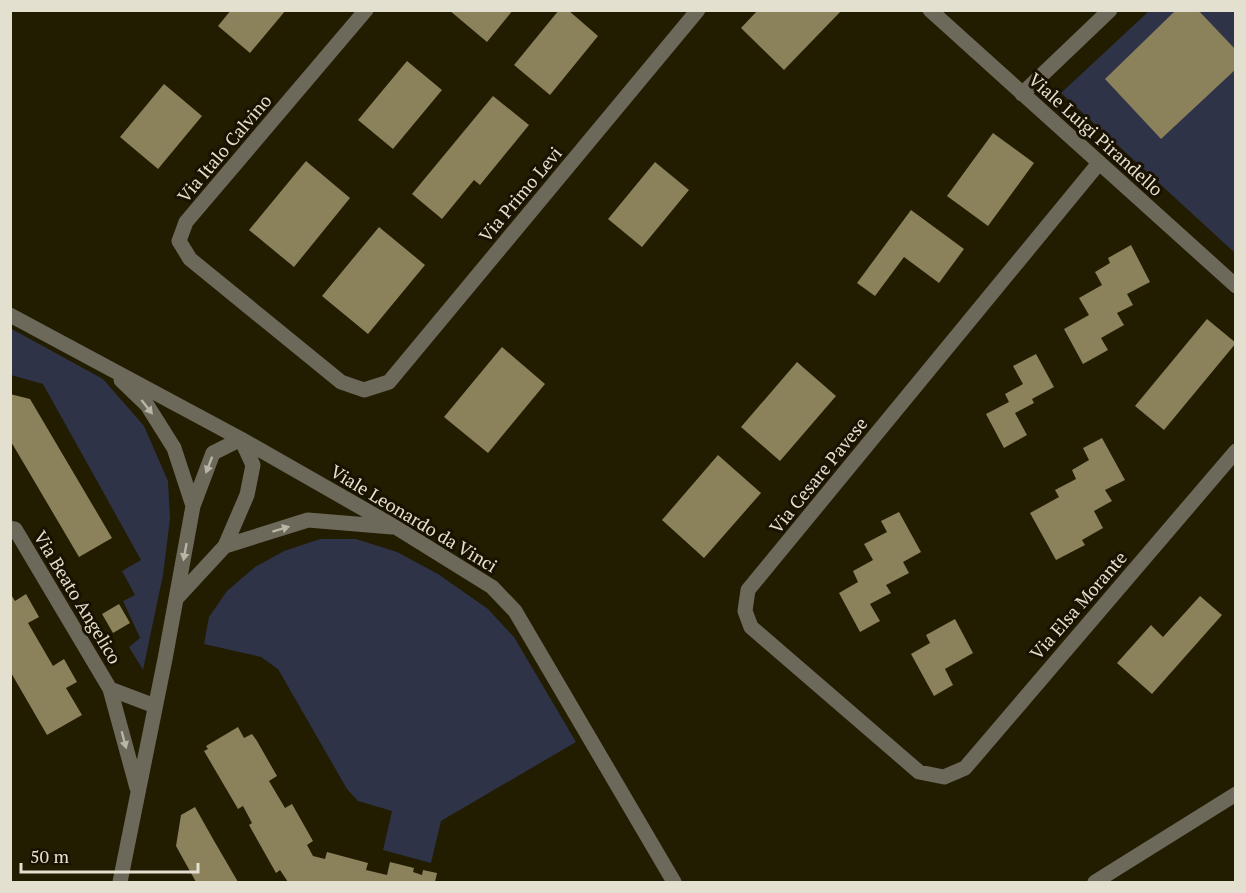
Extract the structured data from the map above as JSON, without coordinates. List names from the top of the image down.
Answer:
{
  "streets": {
    "street": [
      "Viale Luigi Pirandello",
      "Via Italo Calvino",
      "Via Primo Levi",
      "Via Cesare Pavese",
      "Viale Leonardo da Vinci",
      "Via Beato Angelico",
      "Via Elsa Morante"
    ]
  },
  "crossings": [
    ["Viale Luigi Pirandello", "Via Cesare Pavese"],
    ["Via Italo Calvino", "Via Primo Levi"],
    ["Via Cesare Pavese", "Via Elsa Morante"]
  ],
  "scale_bar": "50 m"
}
